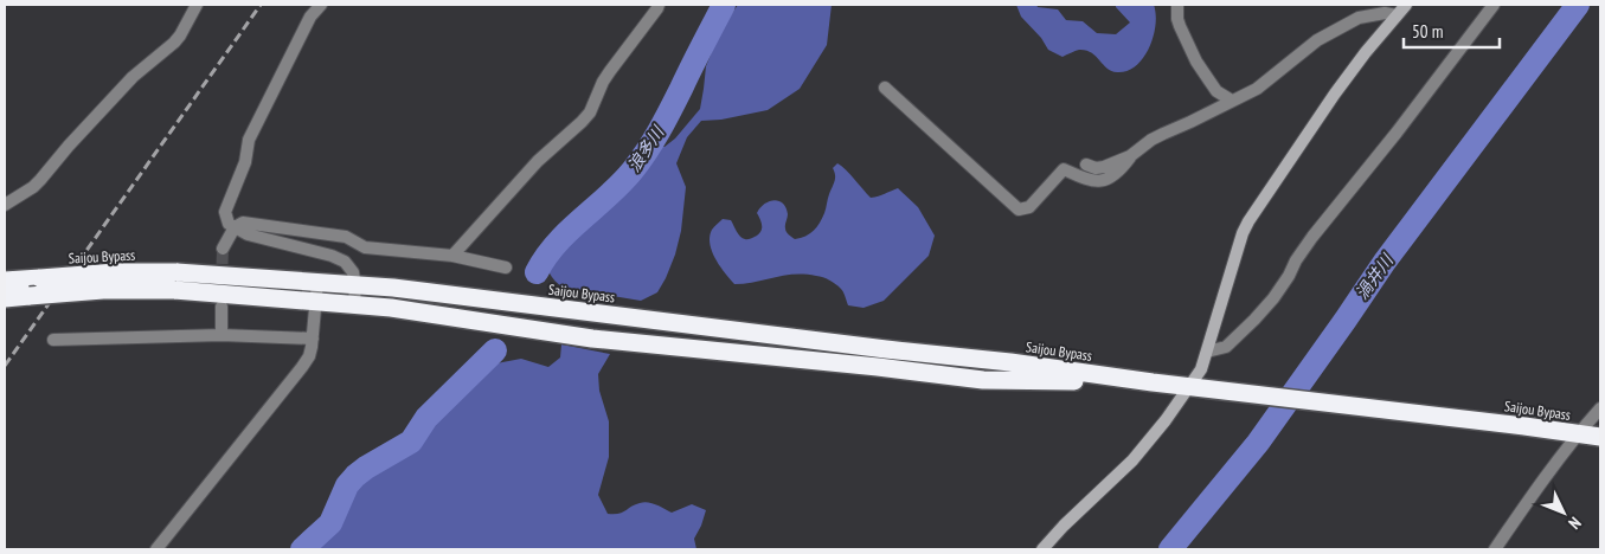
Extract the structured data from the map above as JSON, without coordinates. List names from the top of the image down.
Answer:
{
  "streets": {
    "highway": ["Saijou Bypass"]
  },
  "water": ["浪多川", "渦井川"],
  "scale_bar": "50 m",
  "north": "bottom right"
}
